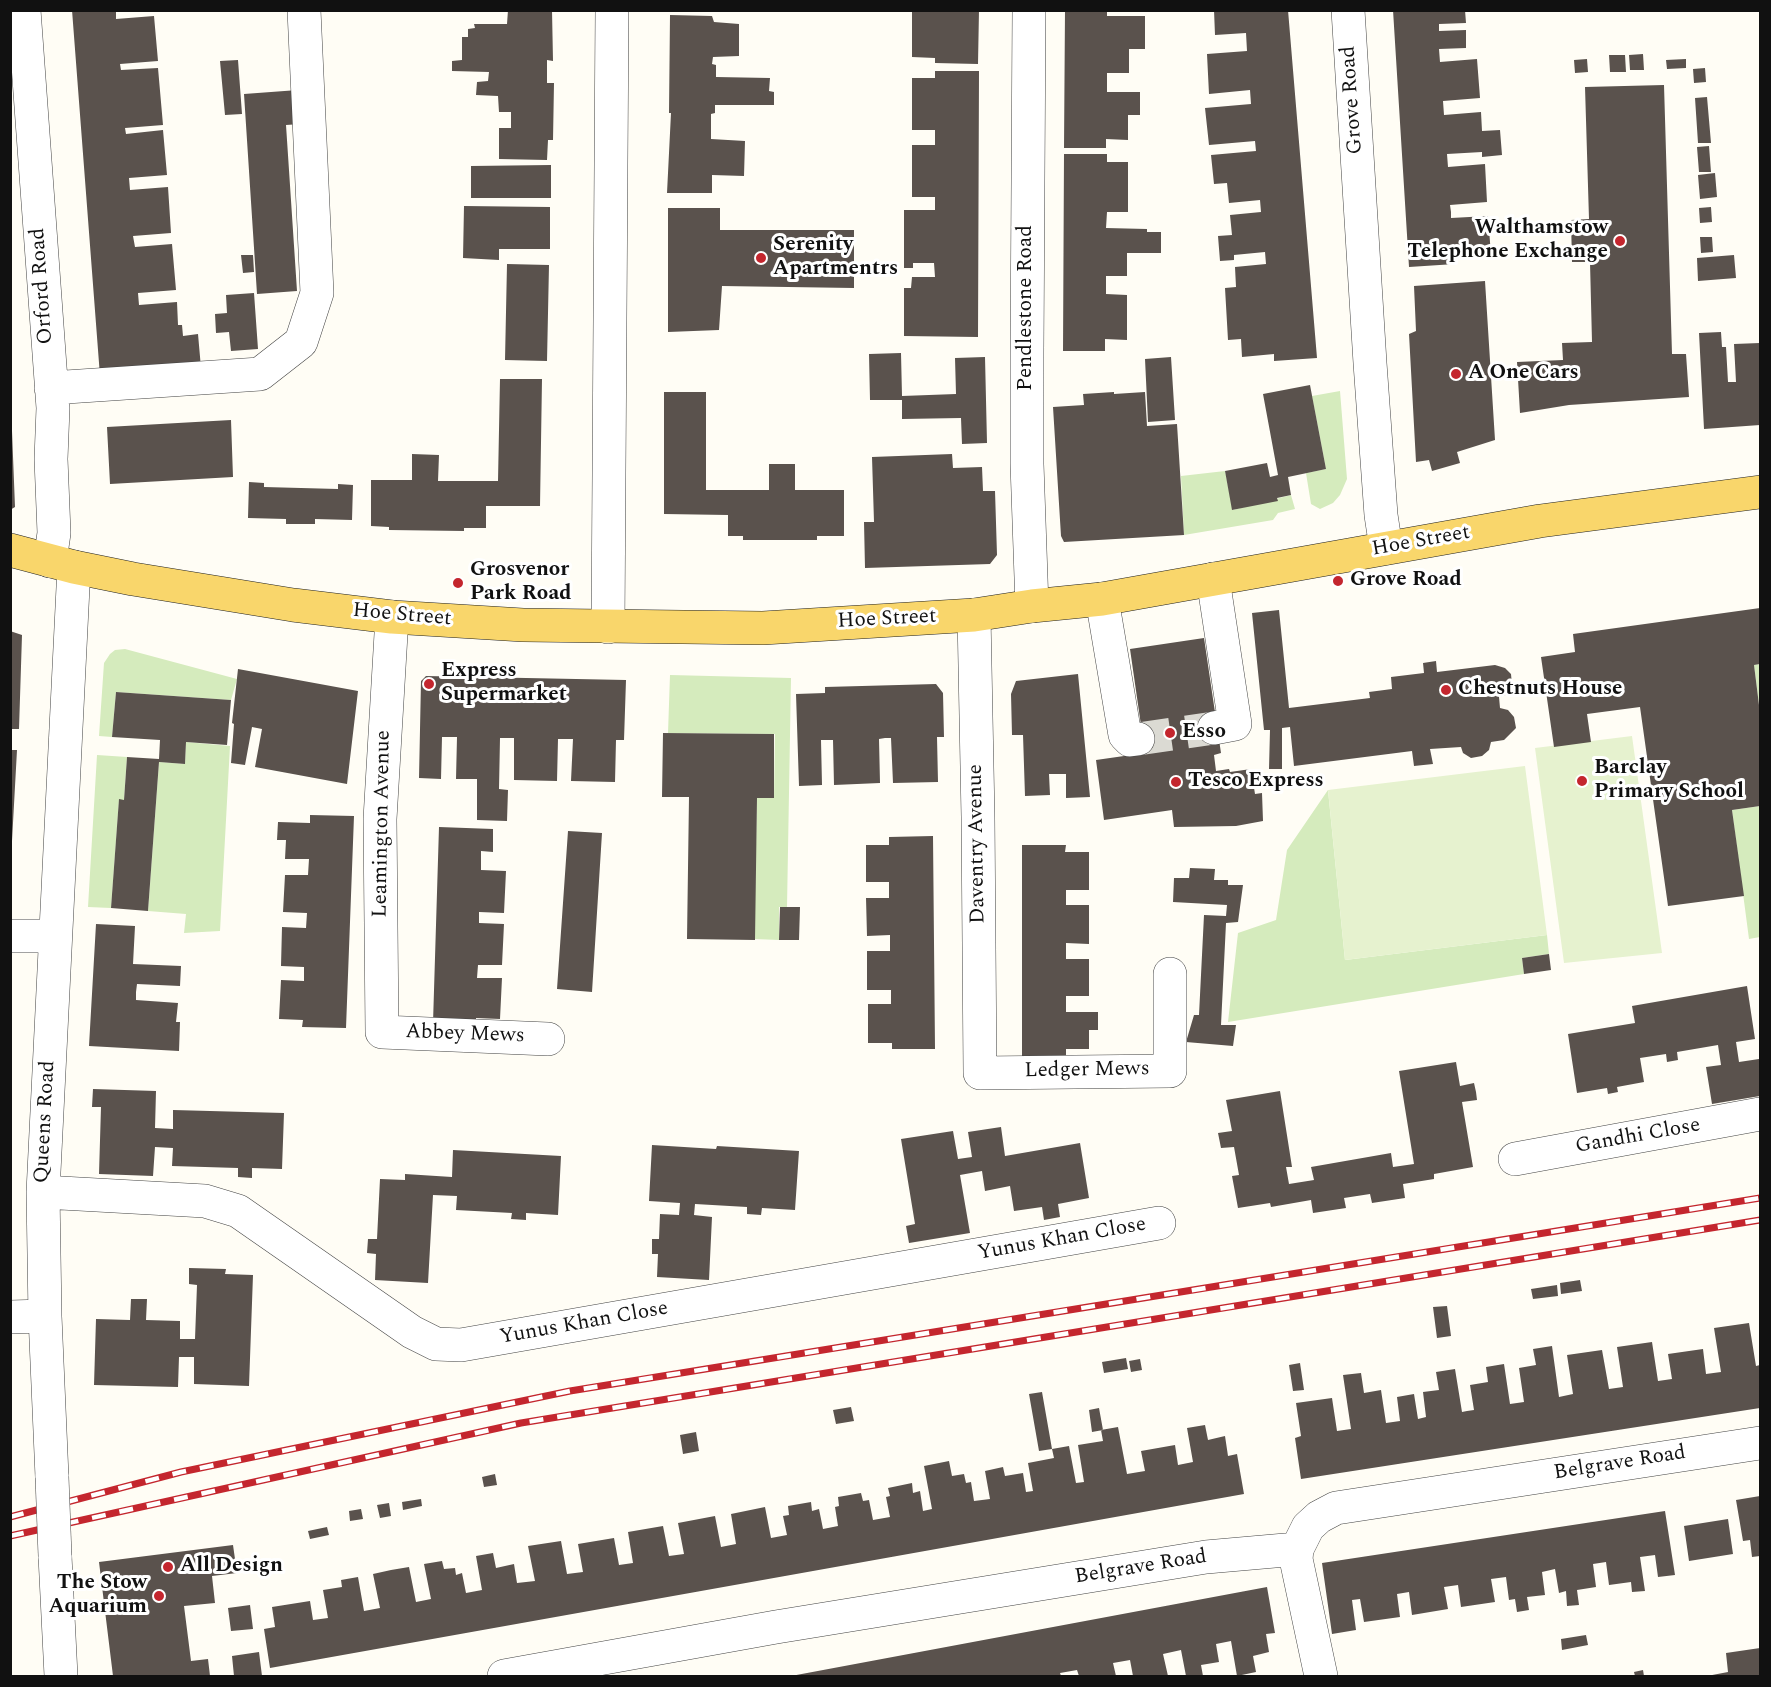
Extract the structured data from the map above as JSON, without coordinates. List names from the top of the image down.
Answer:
{
  "streets": {
    "main road": ["Hoe Street"],
    "street": [
      "Grove Road",
      "Orford Road",
      "Pendlestone Road",
      "Leamington Avenue",
      "Daventry Avenue",
      "Abbey Mews",
      "Ledger Mews",
      "Queens Road",
      "Gandhi Close",
      "Yunus Khan Close",
      "Belgrave Road"
    ]
  },
  "crossings": [
    ["Grove Road", "Hoe Street"],
    ["Orford Road", "Hoe Street"],
    ["Orford Road", "Queens Road"],
    ["Pendlestone Road", "Hoe Street"],
    ["Hoe Street", "Leamington Avenue"],
    ["Hoe Street", "Daventry Avenue"],
    ["Hoe Street", "Queens Road"],
    ["Leamington Avenue", "Abbey Mews"],
    ["Daventry Avenue", "Ledger Mews"],
    ["Queens Road", "Yunus Khan Close"]
  ],
  "places": [
    "Walthamstow Telephone Exchange",
    "Serenity Apartmentrs",
    "A One Cars",
    "Grove Road",
    "Grosvenor Park Road",
    "Express Supermarket",
    "Chestnuts House",
    "Esso",
    "Barclay Primary School",
    "Tesco Express",
    "All Design",
    "The Stow Aquarium"
  ]
}
